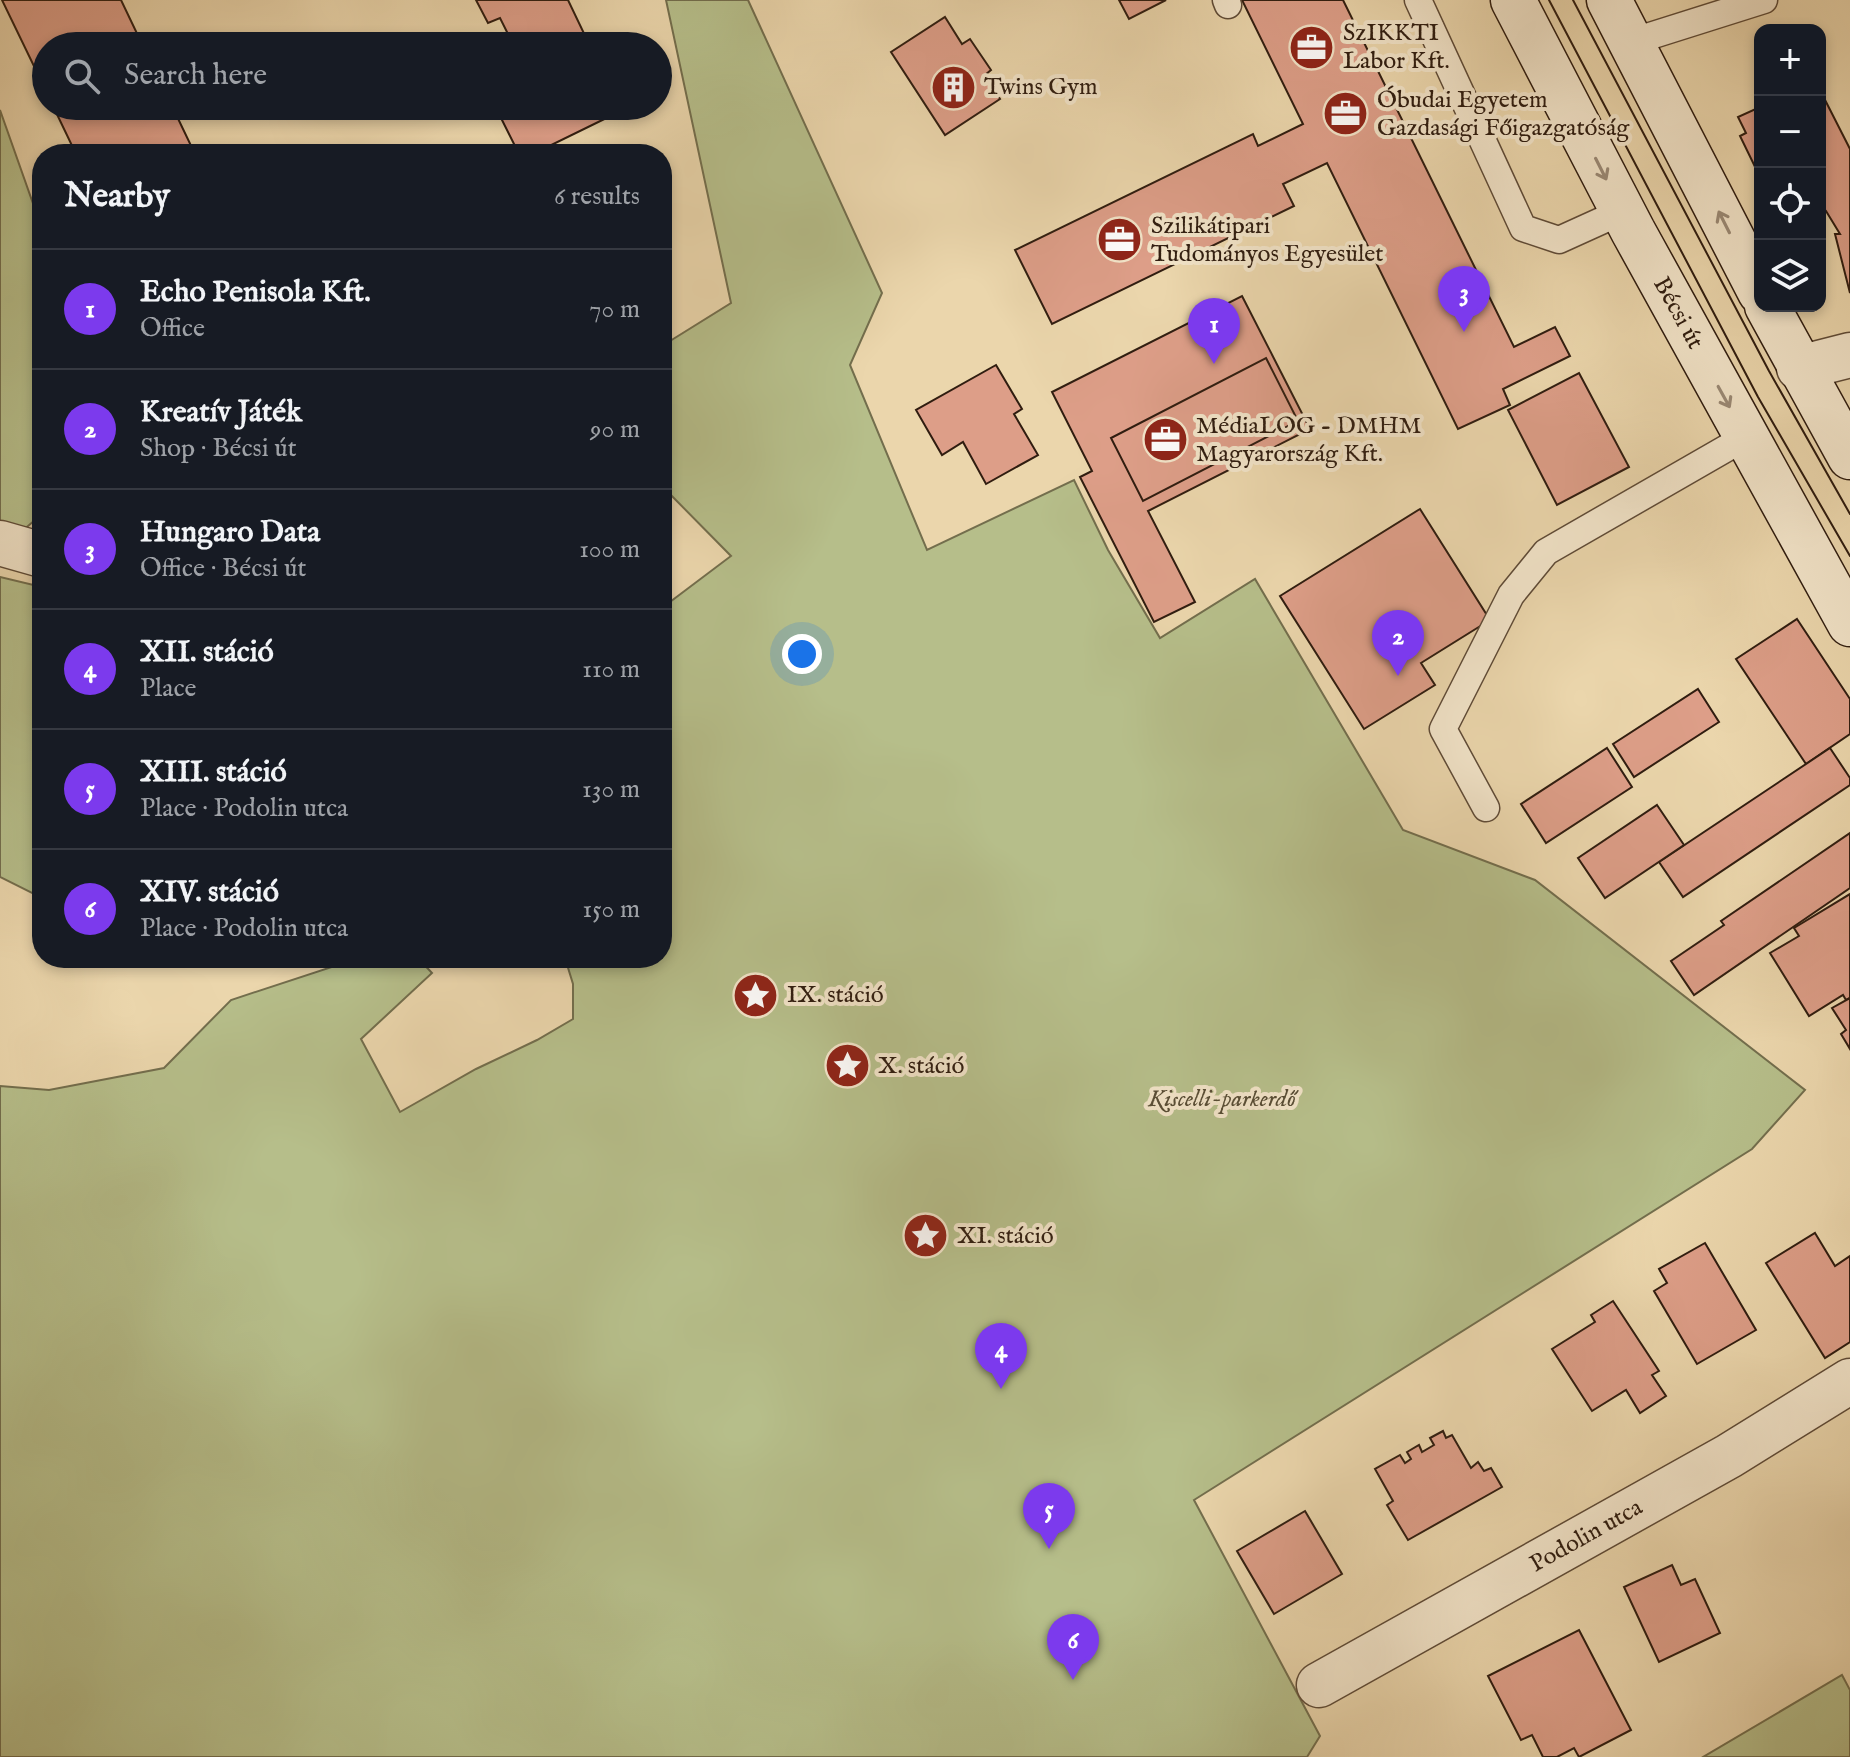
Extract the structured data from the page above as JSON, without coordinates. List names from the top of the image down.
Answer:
{
  "streets": {
    "main road": ["Bécsi út", "Podolin utca"]
  },
  "parks": ["Kiscelli-parkerdő"],
  "places": {
    "office": [
      "SzIKKTI Labor Kft.",
      "Óbudai Egyetem Gazdasági Főigazgatóság",
      "Szilikátipari Tudományos Egyesület",
      "MédiaLOG - DMHM Magyarország Kft."
    ],
    "building": ["Twins Gym"],
    "place": ["IX. stáció", "X. stáció", "XI. stáció"]
  },
  "page": {
    "map_buttons": ["+", "−"],
    "search": "Search here",
    "heading": ["Nearby", "6 results"],
    "list": [
      {
        "mark": "1",
        "name": "Echo Penisola Kft.",
        "note": "Office",
        "value": "70 m"
      },
      {
        "mark": "2",
        "name": "Kreatív Játék",
        "note": "Shop · Bécsi út",
        "value": "90 m"
      },
      {
        "mark": "3",
        "name": "Hungaro Data",
        "note": "Office · Bécsi út",
        "value": "100 m"
      },
      {
        "mark": "4",
        "name": "XII. stáció",
        "note": "Place",
        "value": "110 m"
      },
      {
        "mark": "5",
        "name": "XIII. stáció",
        "note": "Place · Podolin utca",
        "value": "130 m"
      },
      {
        "mark": "6",
        "name": "XIV. stáció",
        "note": "Place · Podolin utca",
        "value": "150 m"
      }
    ],
    "pins": [
      "3",
      "1",
      "2",
      "4",
      "5",
      "6"
    ]
  }
}
